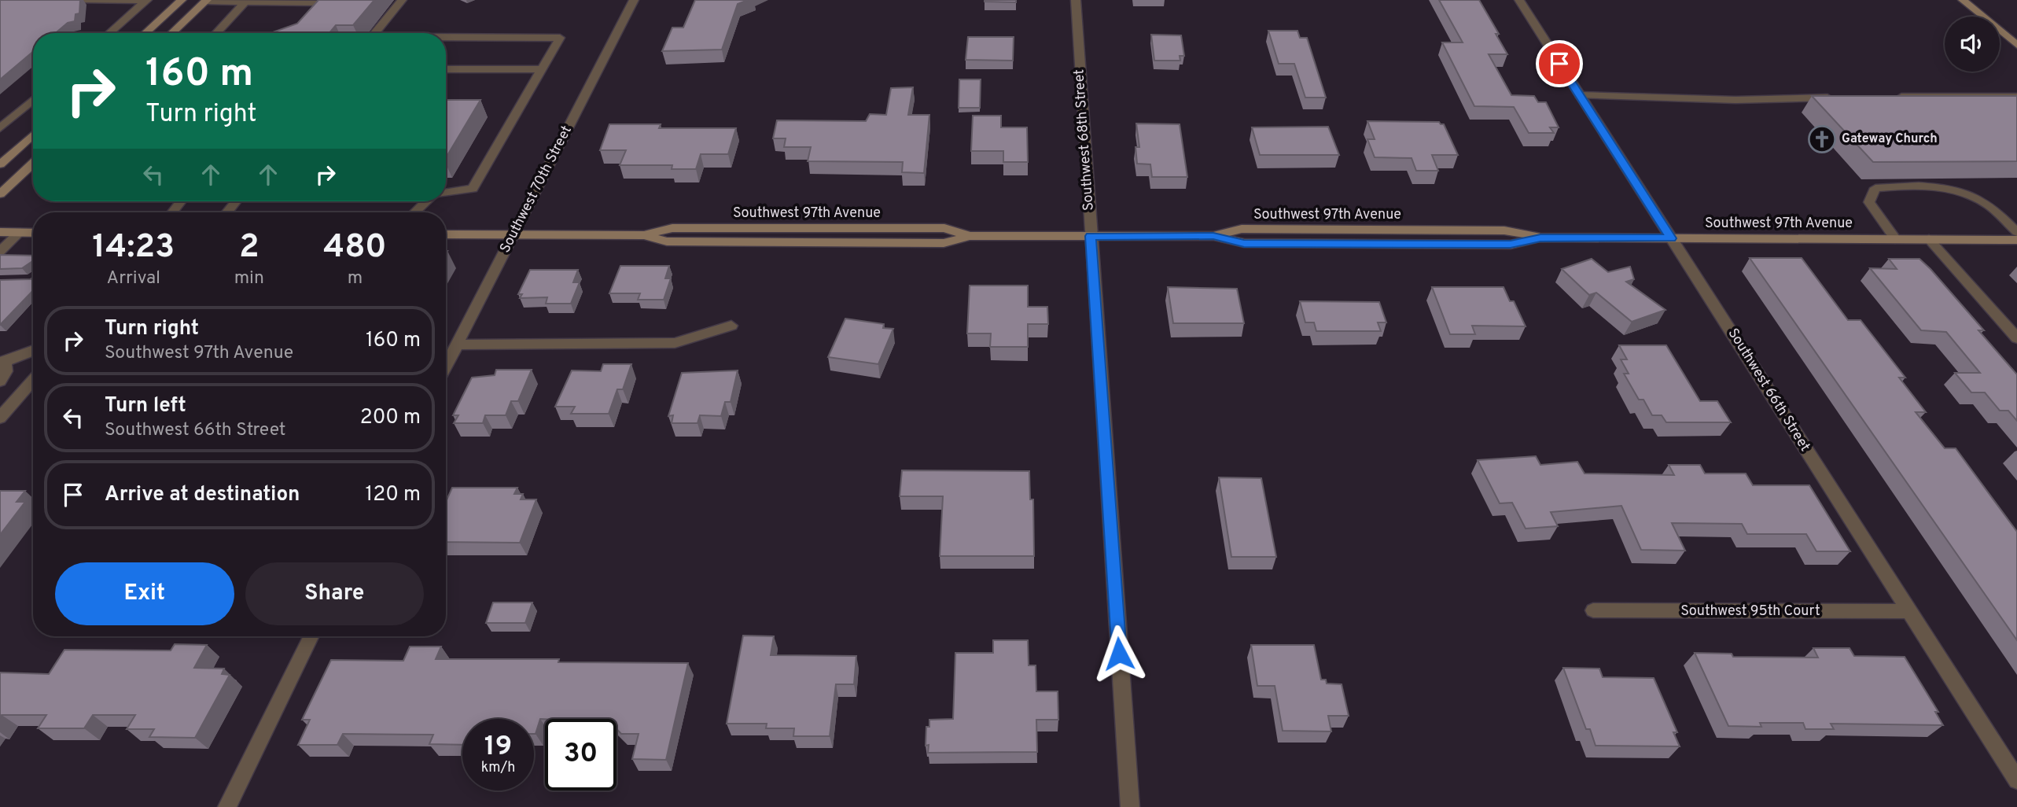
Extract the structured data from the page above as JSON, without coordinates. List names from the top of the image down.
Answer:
{
  "streets": {
    "street": [
      "Southwest 68th Street",
      "Southwest 70th Street",
      "Southwest 97th Avenue",
      "Southwest 66th Street",
      "Southwest 95th Court"
    ]
  },
  "crossings": [
    ["Southwest 68th Street", "Southwest 97th Avenue"],
    ["Southwest 70th Street", "Southwest 97th Avenue"],
    ["Southwest 97th Avenue", "Southwest 66th Street"],
    ["Southwest 66th Street", "Southwest 95th Court"]
  ],
  "places": {
    "church": ["Gateway Church"]
  },
  "page": {
    "turn": ["160 m", "Turn right"],
    "eta": [
      "14:23",
      "Arrival",
      "2",
      "min",
      "480",
      "m"
    ],
    "list": [
      {
        "name": "Turn right",
        "note": "Southwest 97th Avenue",
        "value": "160 m"
      },
      {
        "name": "Turn left",
        "note": "Southwest 66th Street",
        "value": "200 m"
      },
      {
        "name": "Arrive at destination",
        "value": "120 m"
      }
    ],
    "buttons": ["Exit", "Share"],
    "speed": "19 km/h",
    "limit": "30"
  }
}
